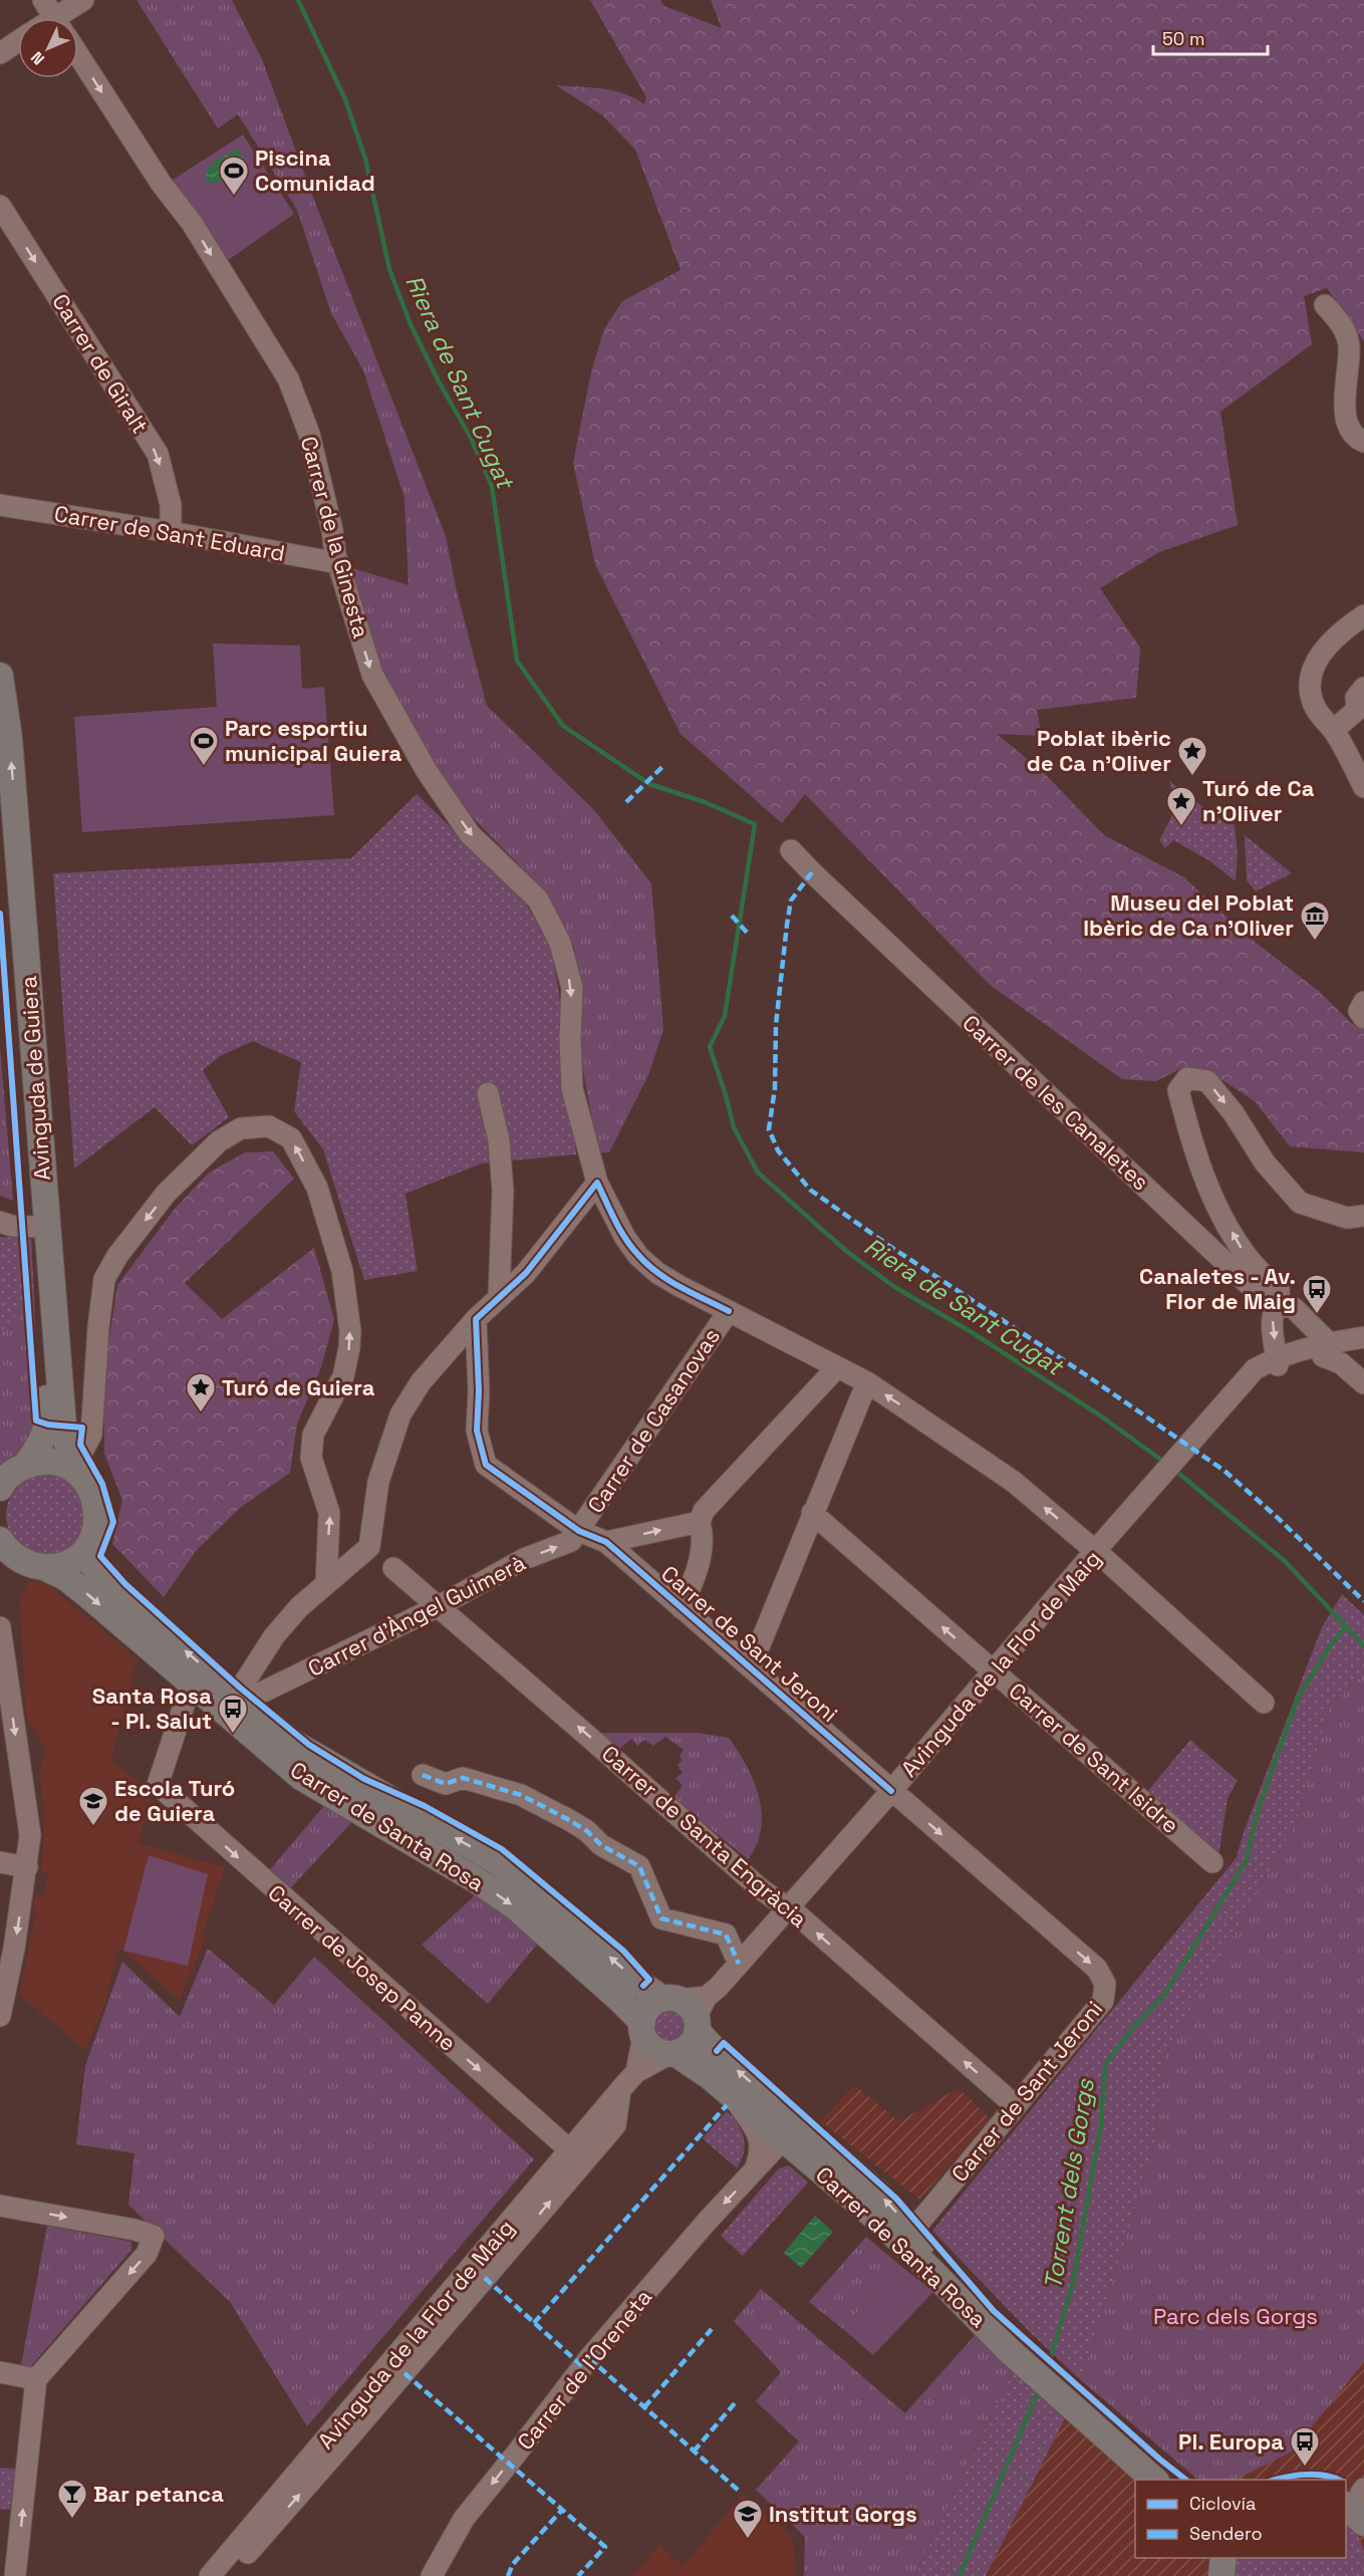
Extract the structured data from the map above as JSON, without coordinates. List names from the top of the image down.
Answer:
{
  "streets": {
    "main road": ["Avinguda de Guiera", "Carrer de Santa Rosa"],
    "street": [
      "Carrer de Giralt",
      "Carrer de Sant Eduard",
      "Carrer de la Ginesta",
      "Carrer de les Canaletes",
      "Carrer de Casanovas",
      "Carrer d'Àngel Guimerà",
      "Carrer de Sant Jeroni",
      "Avinguda de la Flor de Maig",
      "Carrer de Sant Isidre",
      "Carrer de Santa Engràcia",
      "Carrer de Josep Panne",
      "Carrer de l'Oreneta"
    ]
  },
  "crossings": [
    ["Carrer de Giralt", "Carrer de Sant Eduard"],
    ["Carrer de Sant Eduard", "Carrer de la Ginesta"],
    ["Carrer de la Ginesta", "Carrer de Casanovas"],
    ["Carrer de la Ginesta", "Avinguda de la Flor de Maig"],
    ["Avinguda de Guiera", "Carrer de Santa Rosa"],
    ["Carrer de les Canaletes", "Avinguda de la Flor de Maig"],
    ["Carrer de Casanovas", "Carrer d'Àngel Guimerà"],
    ["Carrer de Casanovas", "Carrer de Sant Jeroni"],
    ["Carrer d'Àngel Guimerà", "Carrer de Sant Jeroni"],
    ["Carrer d'Àngel Guimerà", "Carrer de Santa Rosa"],
    ["Carrer d'Àngel Guimerà", "Carrer de Santa Engràcia"],
    ["Carrer de Sant Jeroni", "Avinguda de la Flor de Maig"],
    ["Carrer de Sant Jeroni", "Carrer de Santa Rosa"],
    ["Carrer de Sant Jeroni", "Carrer de Santa Engràcia"],
    ["Avinguda de la Flor de Maig", "Carrer de Sant Isidre"],
    ["Avinguda de la Flor de Maig", "Carrer de Santa Rosa"],
    ["Avinguda de la Flor de Maig", "Carrer de Santa Engràcia"],
    ["Avinguda de la Flor de Maig", "Carrer de Josep Panne"],
    ["Carrer de Santa Rosa", "Carrer de Josep Panne"],
    ["Carrer de Santa Rosa", "Carrer de l'Oreneta"]
  ],
  "one_way": [
    "Carrer de Giralt",
    "Carrer d'Àngel Guimerà",
    "Carrer de Sant Isidre",
    "Carrer de Josep Panne",
    "Carrer de l'Oreneta"
  ],
  "water": ["Riera de Sant Cugat", "Torrent dels Gorgs"],
  "parks": ["Parc dels Gorgs"],
  "places": {
    "sports": ["Piscina Comunidad", "Parc esportiu municipal Guiera"],
    "place": ["Poblat ibèric de Ca n'Oliver", "Turó de Ca n'Oliver", "Turó de Guiera"],
    "museum": ["Museu del Poblat Ibèric de Ca n'Oliver"],
    "bus stop": ["Canaletes - Av. Flor de Maig", "Santa Rosa - Pl. Salut", "Pl. Europa"],
    "school or university": ["Escola Turó de Guiera", "Institut Gorgs"],
    "bar": ["Bar petanca"]
  },
  "legend": ["Ciclovía", "Sendero"],
  "scale_bar": "50 m",
  "north": "bottom left"
}
